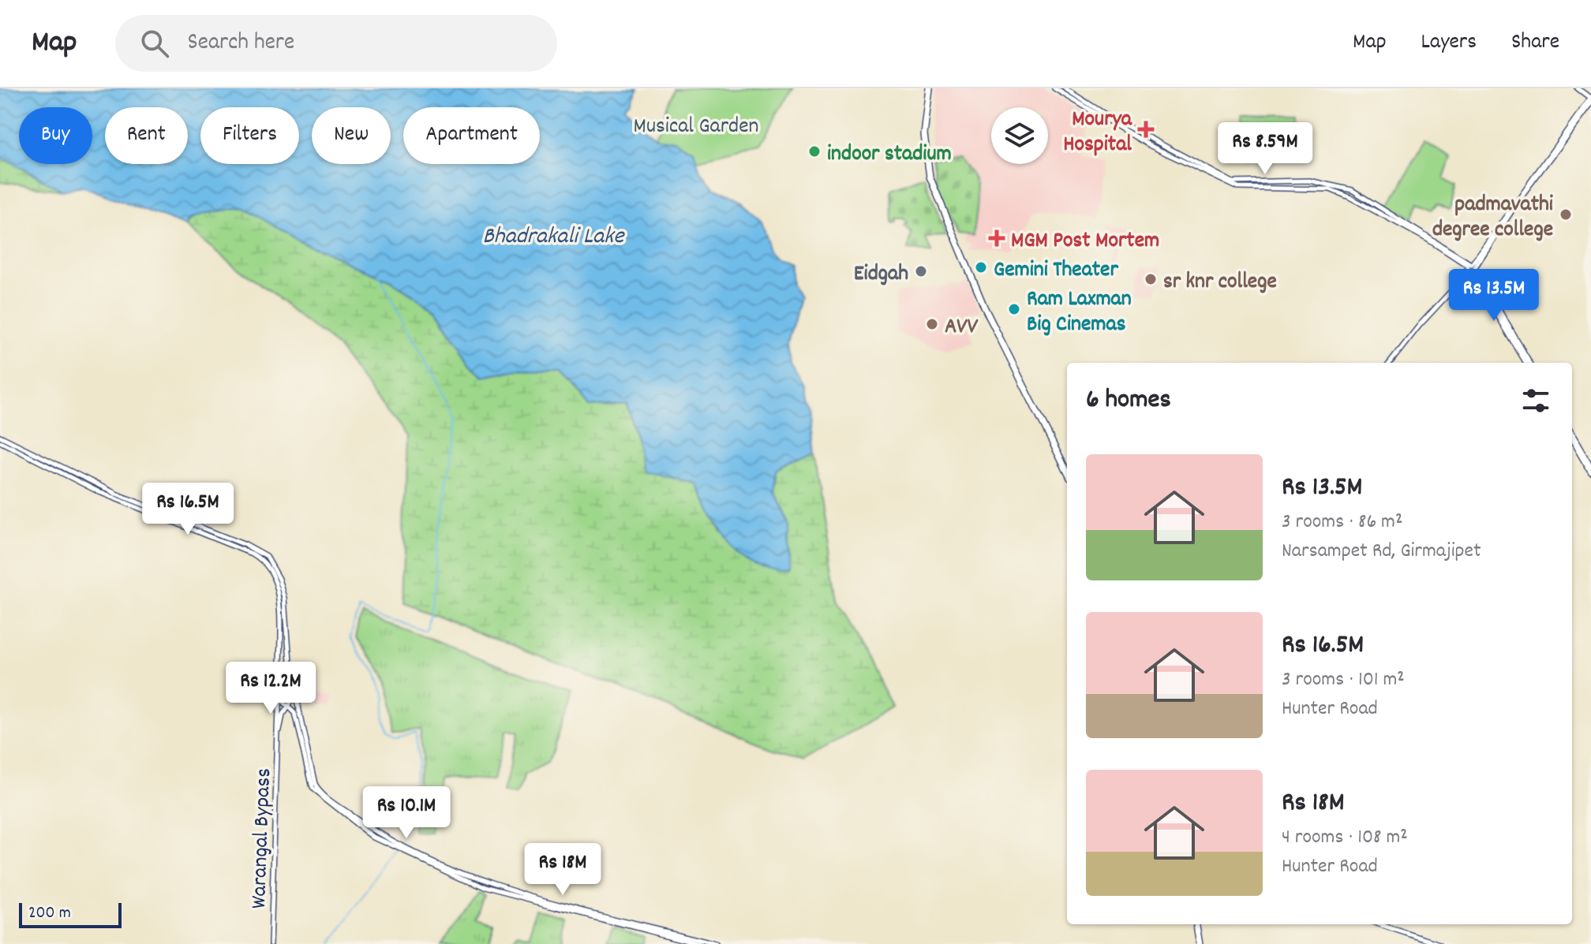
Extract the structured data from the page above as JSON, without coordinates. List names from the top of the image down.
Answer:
{
  "streets": {
    "main road": ["Warangal Bypass"]
  },
  "water": ["Bhadrakali Lake"],
  "parks": ["Musical Garden"],
  "places": {
    "health": ["Mourya Hospital", "MGM Post Mortem"],
    "other": [
      "indoor stadium",
      "padmavathi degree college",
      "Gemini Theater",
      "Eidgah",
      "sr knr college",
      "Ram Laxman Big Cinemas",
      "AVV"
    ]
  },
  "scale_bar": "200 m",
  "page": {
    "header": "Map",
    "search": "Search here",
    "nav": ["Map", "Layers", "Share"],
    "chip": [
      "Buy",
      "Rent",
      "Filters",
      "New",
      "Apartment"
    ],
    "price": [
      "Rs 8.59M",
      "Rs 13.5M",
      "Rs 16.5M",
      "Rs 12.2M",
      "Rs 10.1M",
      "Rs 18M"
    ],
    "heading": "6 homes",
    "list": [
      {
        "name": "Rs 13.5M",
        "note": "3 rooms · 86 m² · Narsampet Rd, Girmajipet"
      },
      {
        "name": "Rs 16.5M",
        "note": "3 rooms · 101 m² · Hunter Road"
      },
      {
        "name": "Rs 18M",
        "note": "4 rooms · 108 m² · Hunter Road"
      }
    ],
    "scale": "200 m"
  }
}
